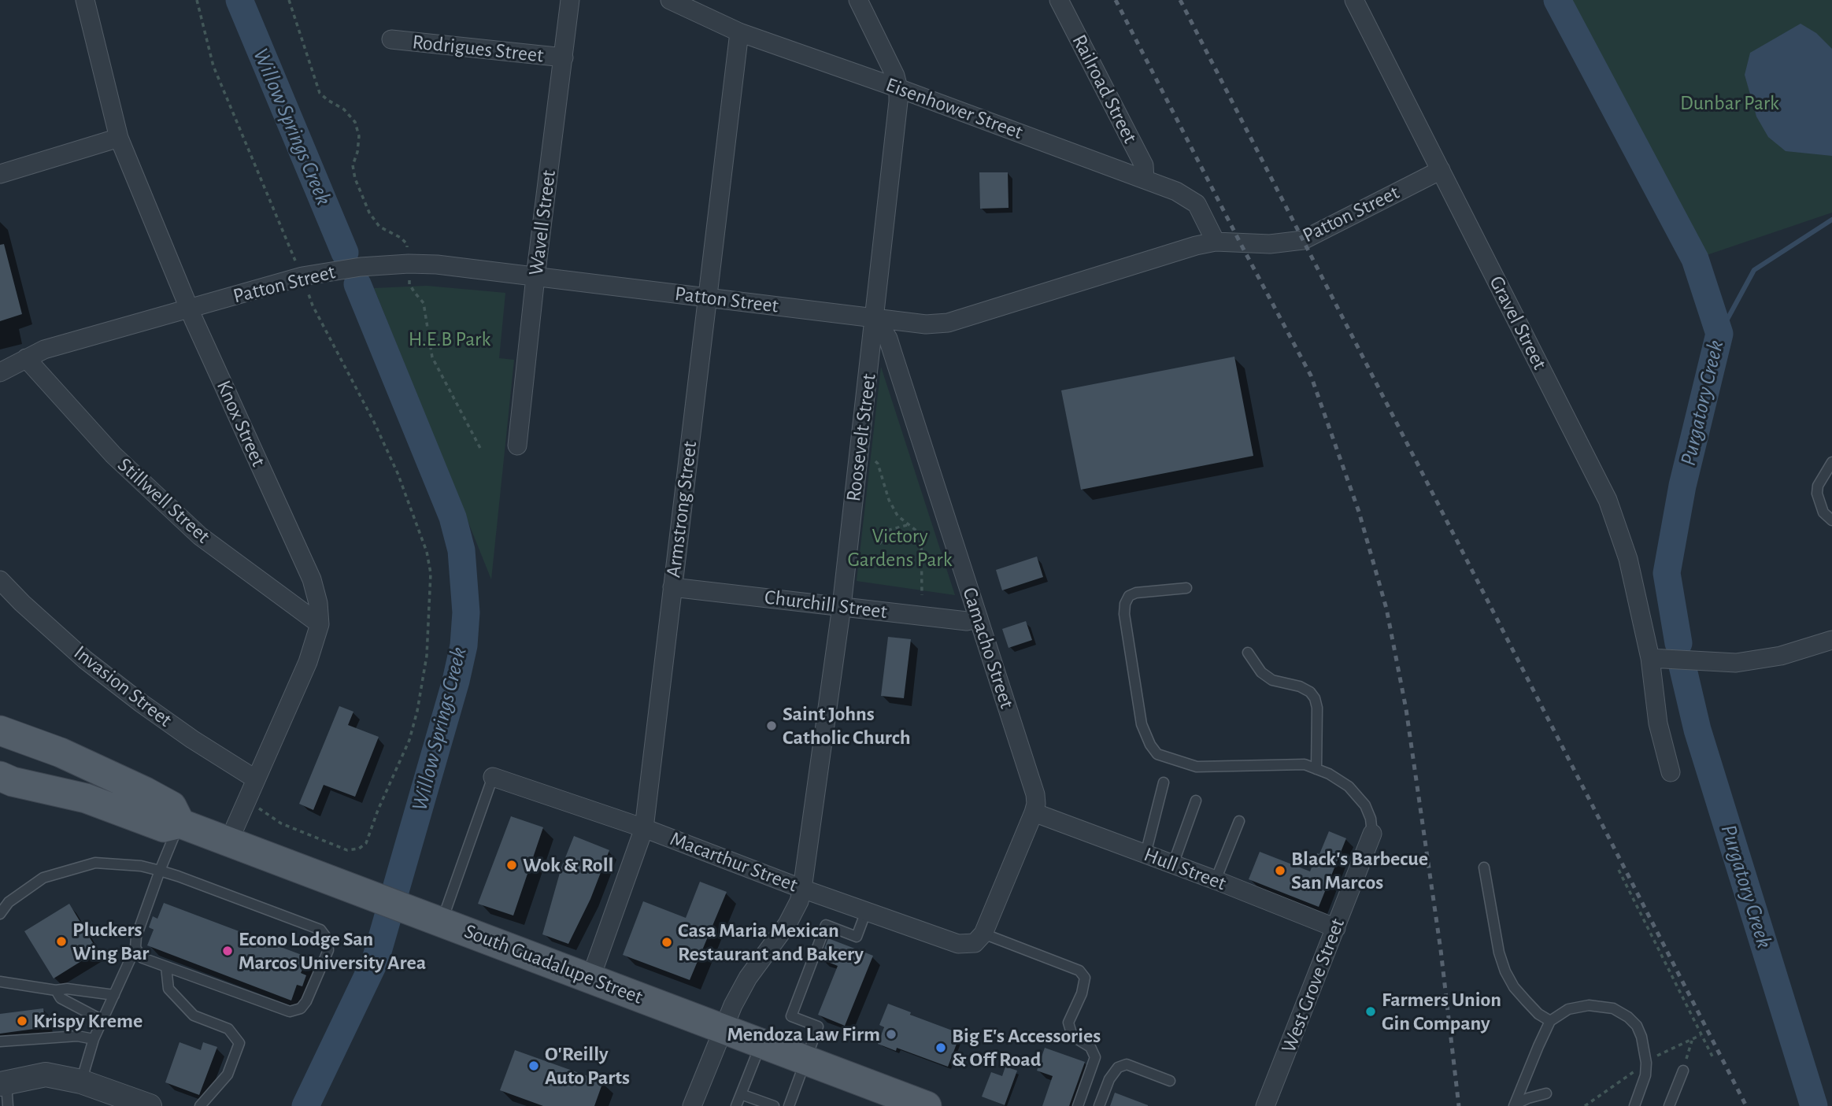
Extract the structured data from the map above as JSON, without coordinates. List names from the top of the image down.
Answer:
{
  "streets": {
    "main road": ["South Guadalupe Street"],
    "street": [
      "Rodrigues Street",
      "Railroad Street",
      "Eisenhower Street",
      "Patton Street",
      "Wavell Street",
      "Gravel Street",
      "Knox Street",
      "Roosevelt Street",
      "Stillwell Street",
      "Armstrong Street",
      "Churchill Street",
      "Camacho Street",
      "Invasion Street",
      "Macarthur Street",
      "Hull Street",
      "West Grove Street"
    ]
  },
  "crossings": [
    ["Rodrigues Street", "Wavell Street"],
    ["Railroad Street", "Eisenhower Street"],
    ["Eisenhower Street", "Patton Street"],
    ["Eisenhower Street", "Roosevelt Street"],
    ["Eisenhower Street", "Armstrong Street"],
    ["Patton Street", "Wavell Street"],
    ["Patton Street", "Gravel Street"],
    ["Patton Street", "Knox Street"],
    ["Patton Street", "Roosevelt Street"],
    ["Patton Street", "Stillwell Street"],
    ["Patton Street", "Armstrong Street"],
    ["Patton Street", "Camacho Street"],
    ["Knox Street", "Stillwell Street"],
    ["Knox Street", "Invasion Street"],
    ["Knox Street", "South Guadalupe Street"],
    ["Roosevelt Street", "Churchill Street"],
    ["Roosevelt Street", "Camacho Street"],
    ["Roosevelt Street", "Macarthur Street"],
    ["Roosevelt Street", "South Guadalupe Street"],
    ["Armstrong Street", "Churchill Street"],
    ["Armstrong Street", "Macarthur Street"],
    ["Armstrong Street", "South Guadalupe Street"],
    ["Churchill Street", "Camacho Street"],
    ["Camacho Street", "Macarthur Street"],
    ["Camacho Street", "Hull Street"],
    ["Hull Street", "West Grove Street"]
  ],
  "water": ["Willow Springs Creek", "Purgatory Creek"],
  "parks": ["Dunbar Park", "H.E.B Park", "Victory Gardens Park"],
  "places": [
    "Saint Johns Catholic Church",
    "Wok & Roll",
    "Black's Barbecue San Marcos",
    "Pluckers Wing Bar",
    "Casa Maria Mexican Restaurant and Bakery",
    "Econo Lodge San Marcos University Area",
    "Farmers Union Gin Company",
    "Krispy Kreme",
    "Mendoza Law Firm",
    "Big E's Accessories & Off Road",
    "O'Reilly Auto Parts"
  ]
}
